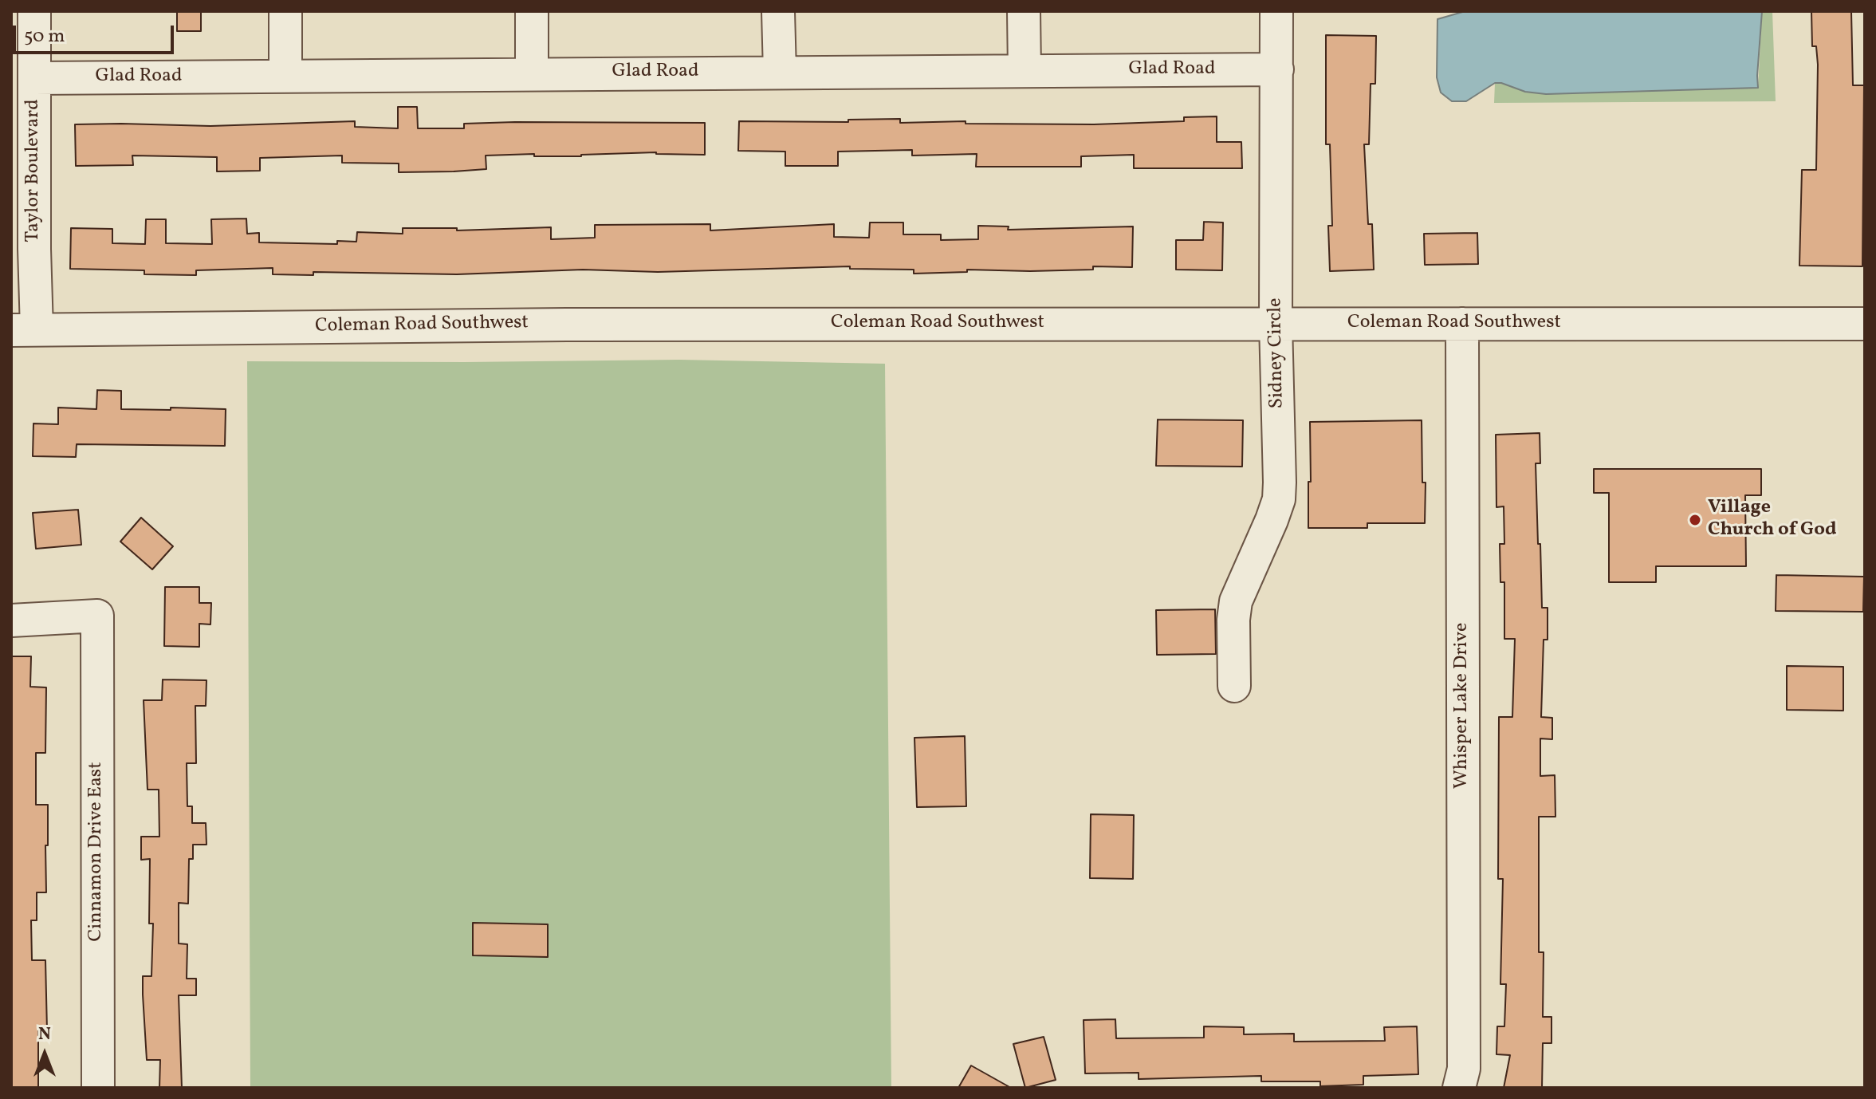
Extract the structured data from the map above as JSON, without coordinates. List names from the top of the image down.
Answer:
{
  "streets": {
    "street": [
      "Glad Road",
      "Taylor Boulevard",
      "Coleman Road Southwest",
      "Sidney Circle",
      "Whisper Lake Drive",
      "Cinnamon Drive East"
    ]
  },
  "crossings": [
    ["Glad Road", "Taylor Boulevard"],
    ["Glad Road", "Sidney Circle"],
    ["Taylor Boulevard", "Coleman Road Southwest"],
    ["Coleman Road Southwest", "Sidney Circle"],
    ["Coleman Road Southwest", "Whisper Lake Drive"]
  ],
  "places": ["Village Church of God"],
  "scale_bar": "50 m",
  "north": "top"
}
